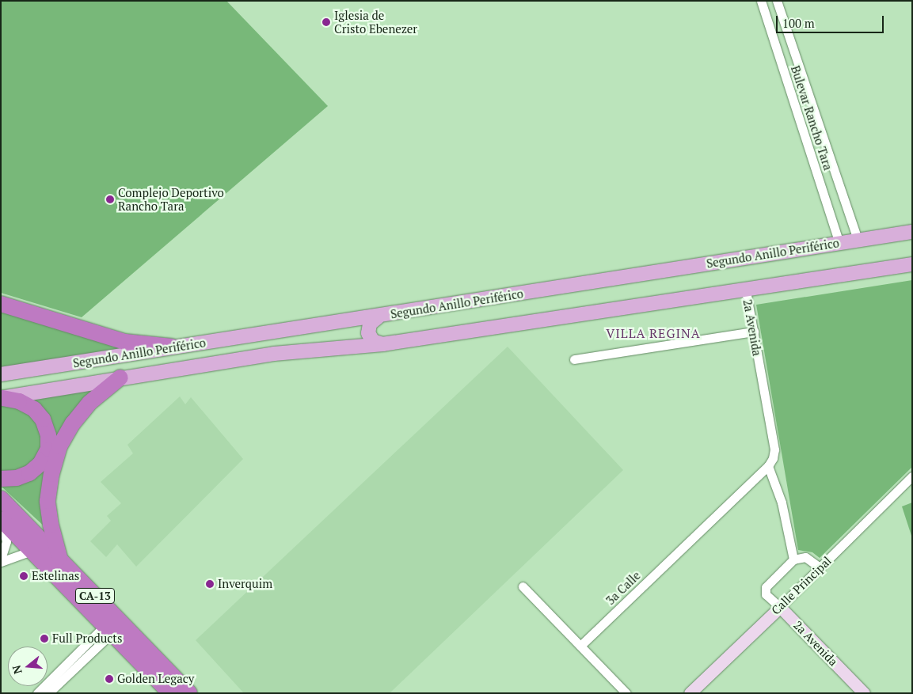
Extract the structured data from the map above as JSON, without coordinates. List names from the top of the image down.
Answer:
{
  "streets": {
    "highway": ["CA-13"],
    "main road": ["Segundo Anillo Periférico"],
    "street": [
      "Bulevar Rancho Tara",
      "2a Avenida",
      "Calle Principal",
      "3a Calle"
    ]
  },
  "crossings": [
    ["Bulevar Rancho Tara", "Segundo Anillo Periférico"],
    ["Segundo Anillo Periférico", "2a Avenida"],
    ["2a Avenida", "Calle Principal"],
    ["2a Avenida", "3a Calle"]
  ],
  "districts": ["VILLA REGINA"],
  "places": [
    "Iglesia de Cristo Ebenezer",
    "Complejo Deportivo Rancho Tara",
    "Estelinas",
    "Inverquim",
    "Full Products",
    "Golden Legacy"
  ],
  "scale_bar": "100 m",
  "north": "left"
}
